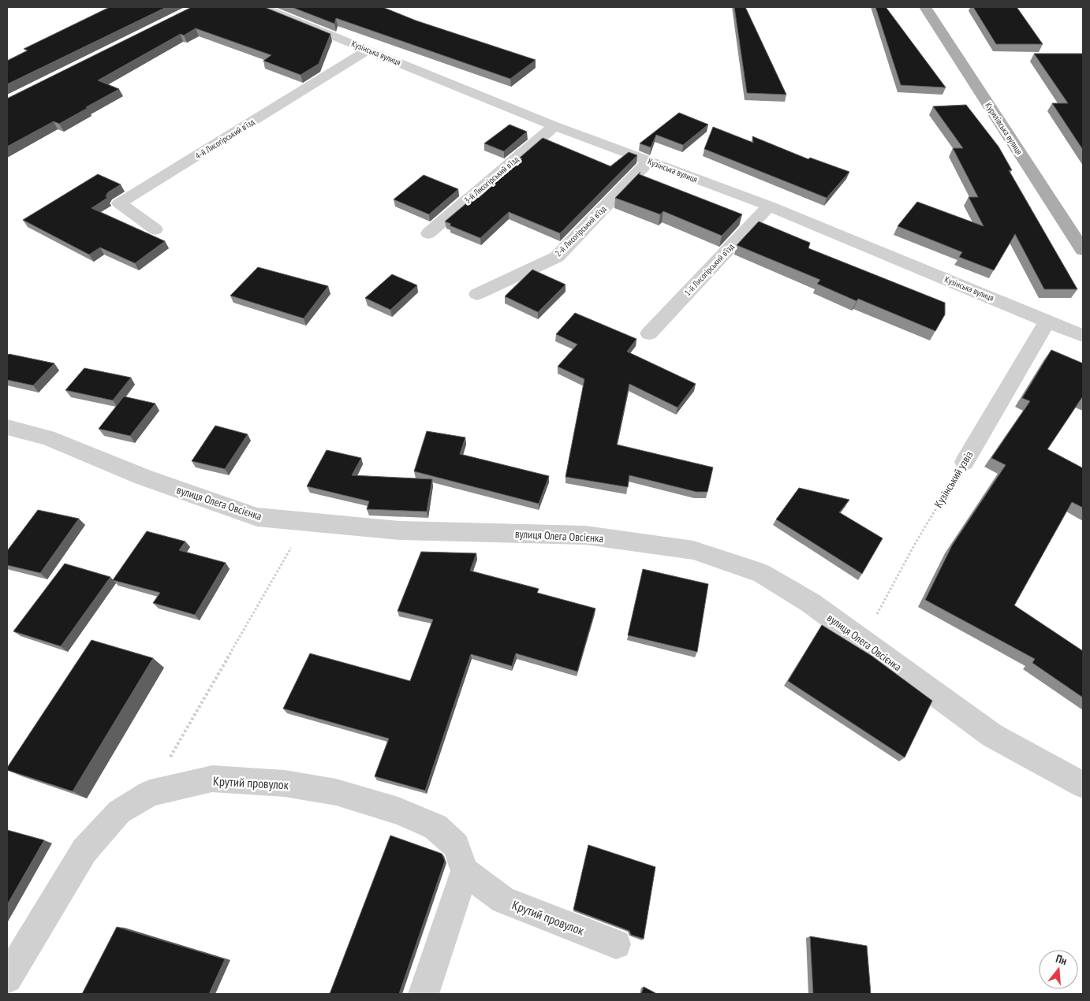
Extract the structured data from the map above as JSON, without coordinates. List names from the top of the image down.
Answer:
{
  "streets": {
    "main road": ["Курилівська вулиця"],
    "street": [
      "Кузінська вулиця",
      "4-й Лисогірський в’їзд",
      "3-й Лисогірський в’їзд",
      "2-й Лисогірський в’їзд",
      "1-й Лисогірський в’їзд",
      "Кузінський узвіз",
      "вулиця Олега Овсієнка",
      "Крутий провулок"
    ]
  },
  "crossings": [
    ["Кузінська вулиця", "4-й Лисогірський в’їзд"],
    ["Кузінська вулиця", "3-й Лисогірський в’їзд"],
    ["Кузінська вулиця", "2-й Лисогірський в’їзд"],
    ["Кузінська вулиця", "1-й Лисогірський в’їзд"],
    ["Кузінська вулиця", "Кузінський узвіз"],
    ["Кузінський узвіз", "вулиця Олега Овсієнка"]
  ],
  "north": "top"
}
